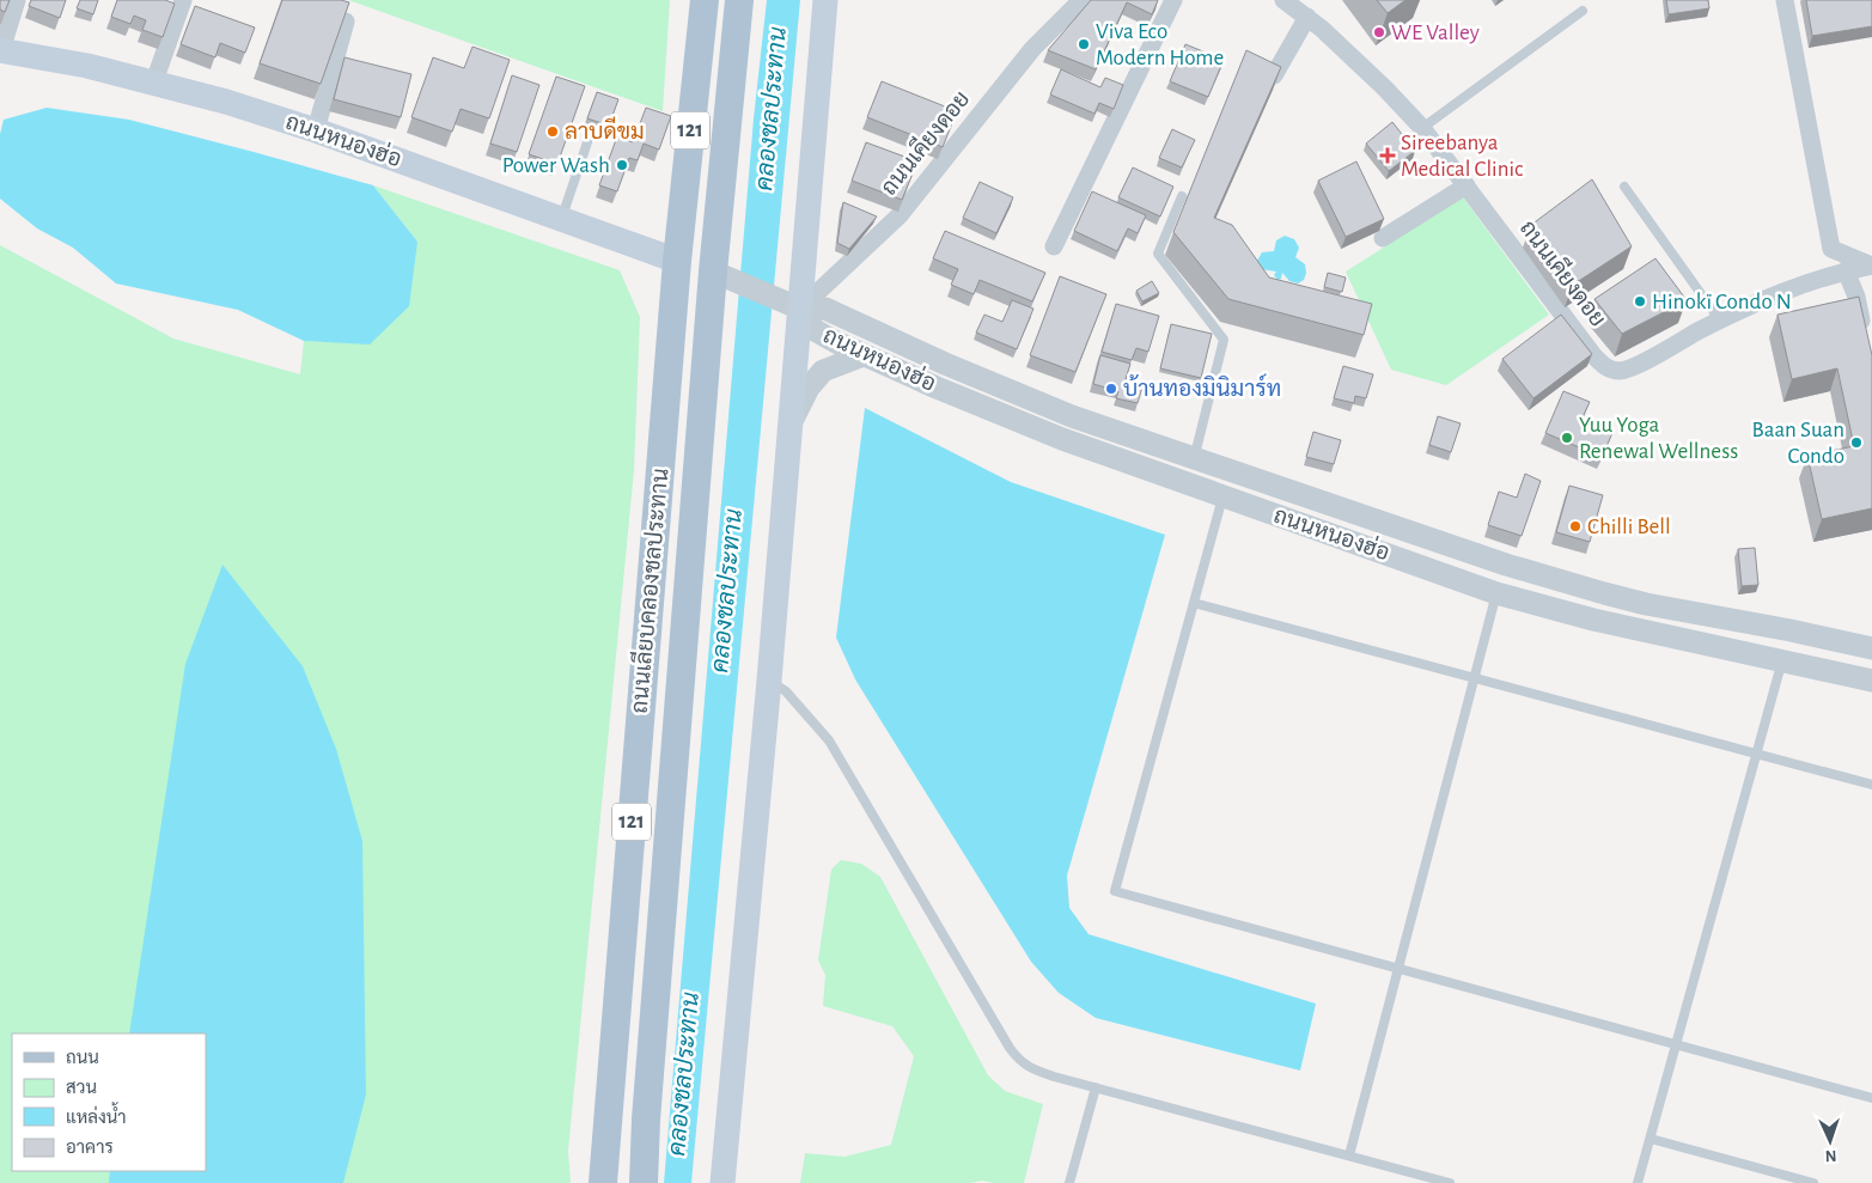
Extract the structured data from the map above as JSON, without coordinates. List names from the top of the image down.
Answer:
{
  "streets": {
    "main road": ["121", "ถนนหนองฮ่อ", "ถนนเลียบคลองชลประทาน"],
    "street": ["ถนนเคียงดอย"]
  },
  "crossings": [
    ["ถนนหนองฮ่อ", "ถนนเคียงดอย"],
    ["ถนนหนองฮ่อ", "ถนนเลียบคลองชลประทาน"]
  ],
  "water": ["คลองชลประทาน"],
  "places": {
    "other": [
      "WE Valley",
      "Viva Eco Modern Home",
      "ลาบดีขม",
      "Power Wash",
      "Hinokï Condo N",
      "บ้านทองมินิมาร์ท",
      "Yuu Yoga Renewal Wellness",
      "Baan Suan Condo",
      "Chilli Bell"
    ],
    "health": ["Sireebanya Medical Clinic"]
  },
  "legend": [
    "ถนน",
    "สวน",
    "แหล่งน้ำ",
    "อาคาร"
  ],
  "north": "bottom"
}
